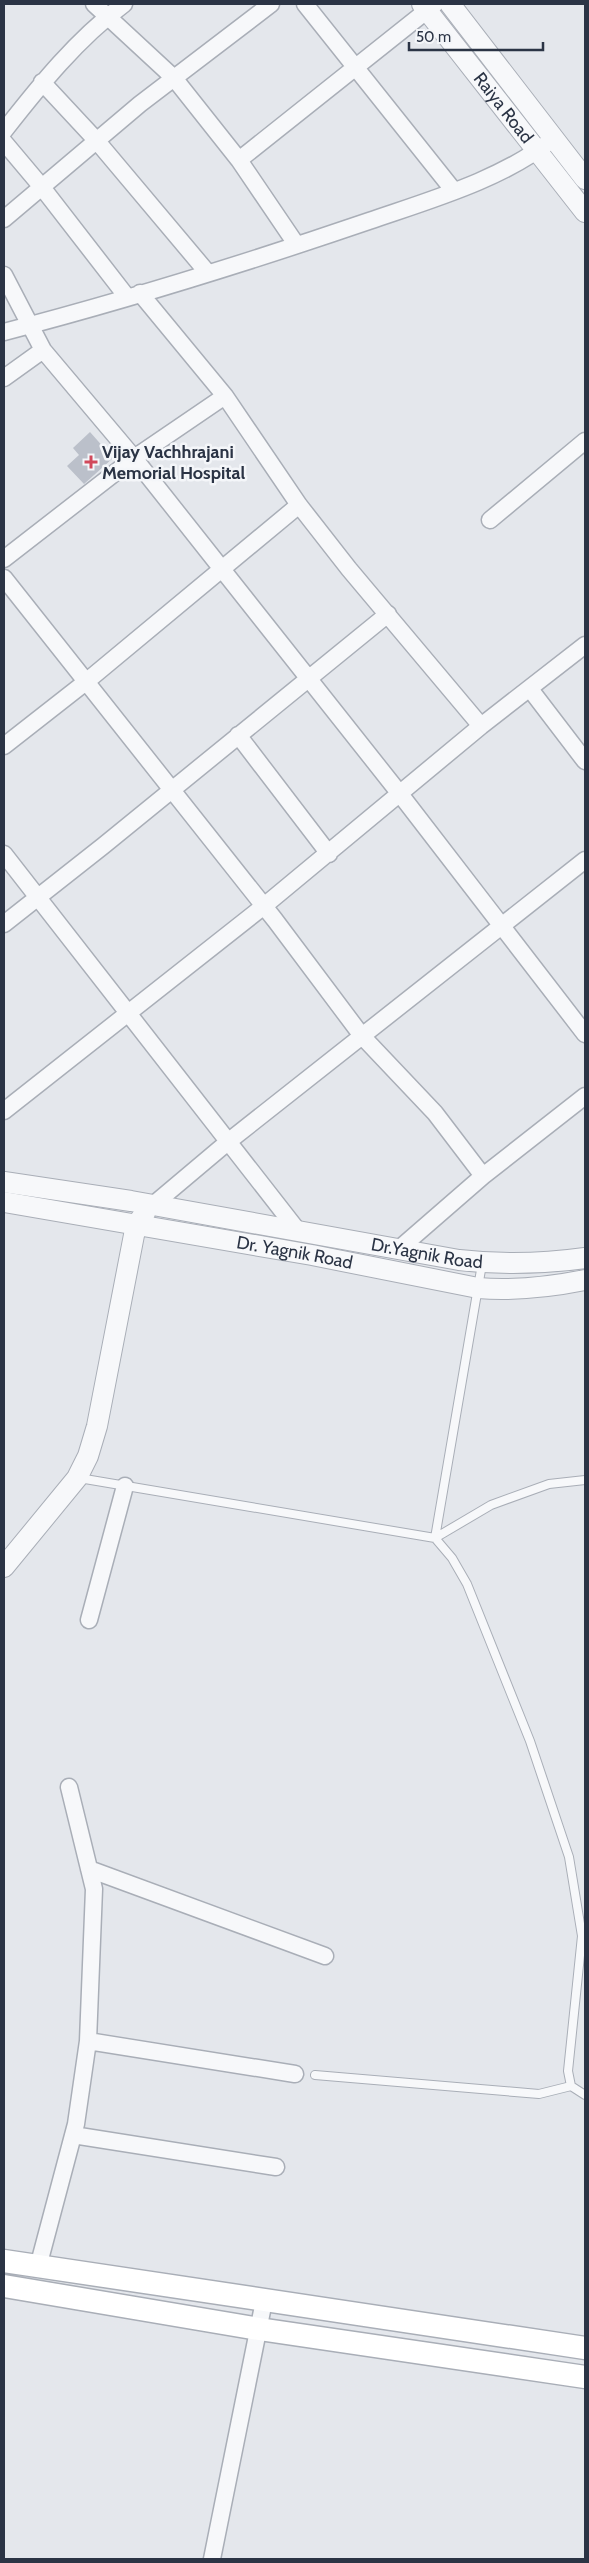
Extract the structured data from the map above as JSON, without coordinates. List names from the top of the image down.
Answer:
{
  "streets": {
    "street": ["Raiya Road", "Dr. Yagnik Road", "Dr.Yagnik Road"]
  },
  "places": {
    "health": ["Vijay Vachhrajani Memorial Hospital"]
  },
  "scale_bar": "50 m"
}
